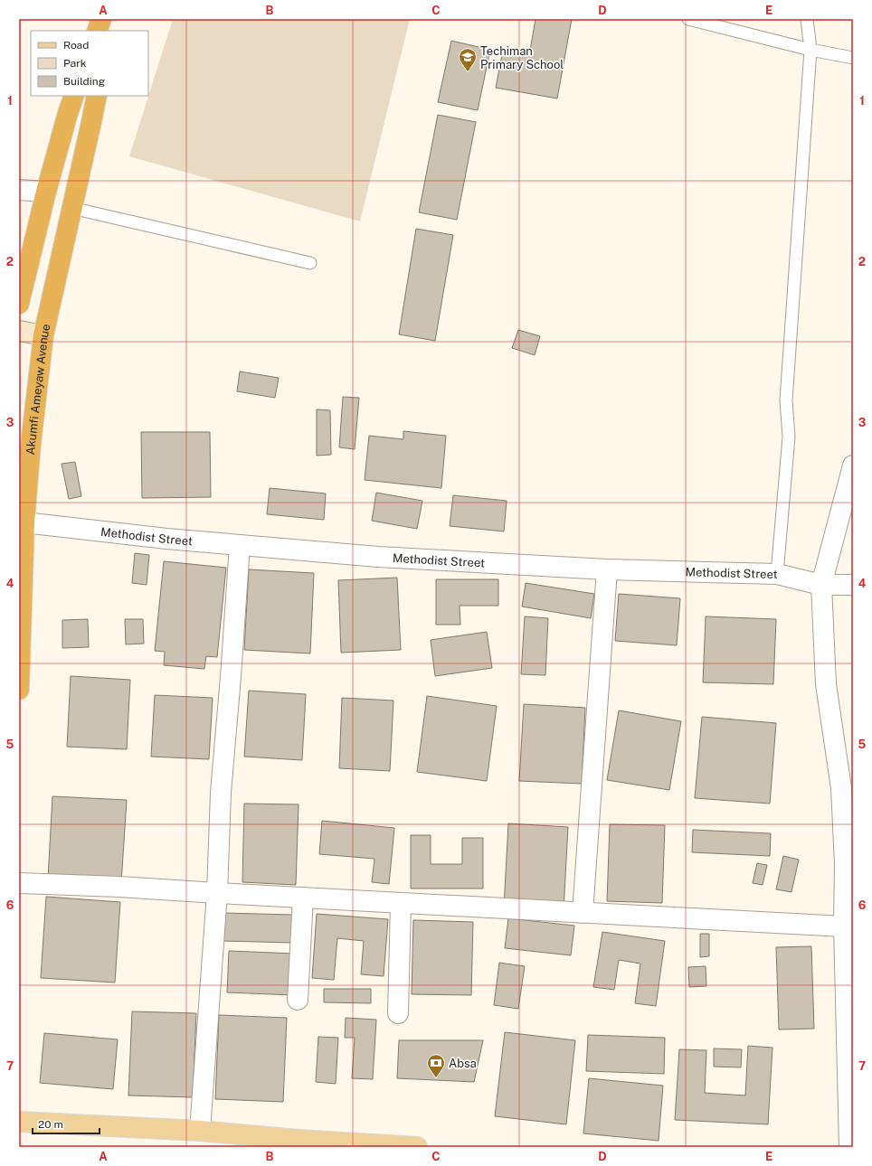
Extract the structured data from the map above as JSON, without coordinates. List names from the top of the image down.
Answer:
{
  "streets": {
    "highway": ["Akumfi Ameyaw Avenue"],
    "street": ["Methodist Street"]
  },
  "crossings": [
    ["Akumfi Ameyaw Avenue", "Methodist Street"]
  ],
  "places": {
    "school or university": ["Techiman Primary School"],
    "bank": ["Absa"]
  },
  "legend": ["Road", "Park", "Building"],
  "scale_bar": "20 m",
  "grid": {
    "columns": [
      "A",
      "B",
      "C",
      "D",
      "E"
    ],
    "rows": [
      "1",
      "2",
      "3",
      "4",
      "5",
      "6",
      "7"
    ]
  }
}
